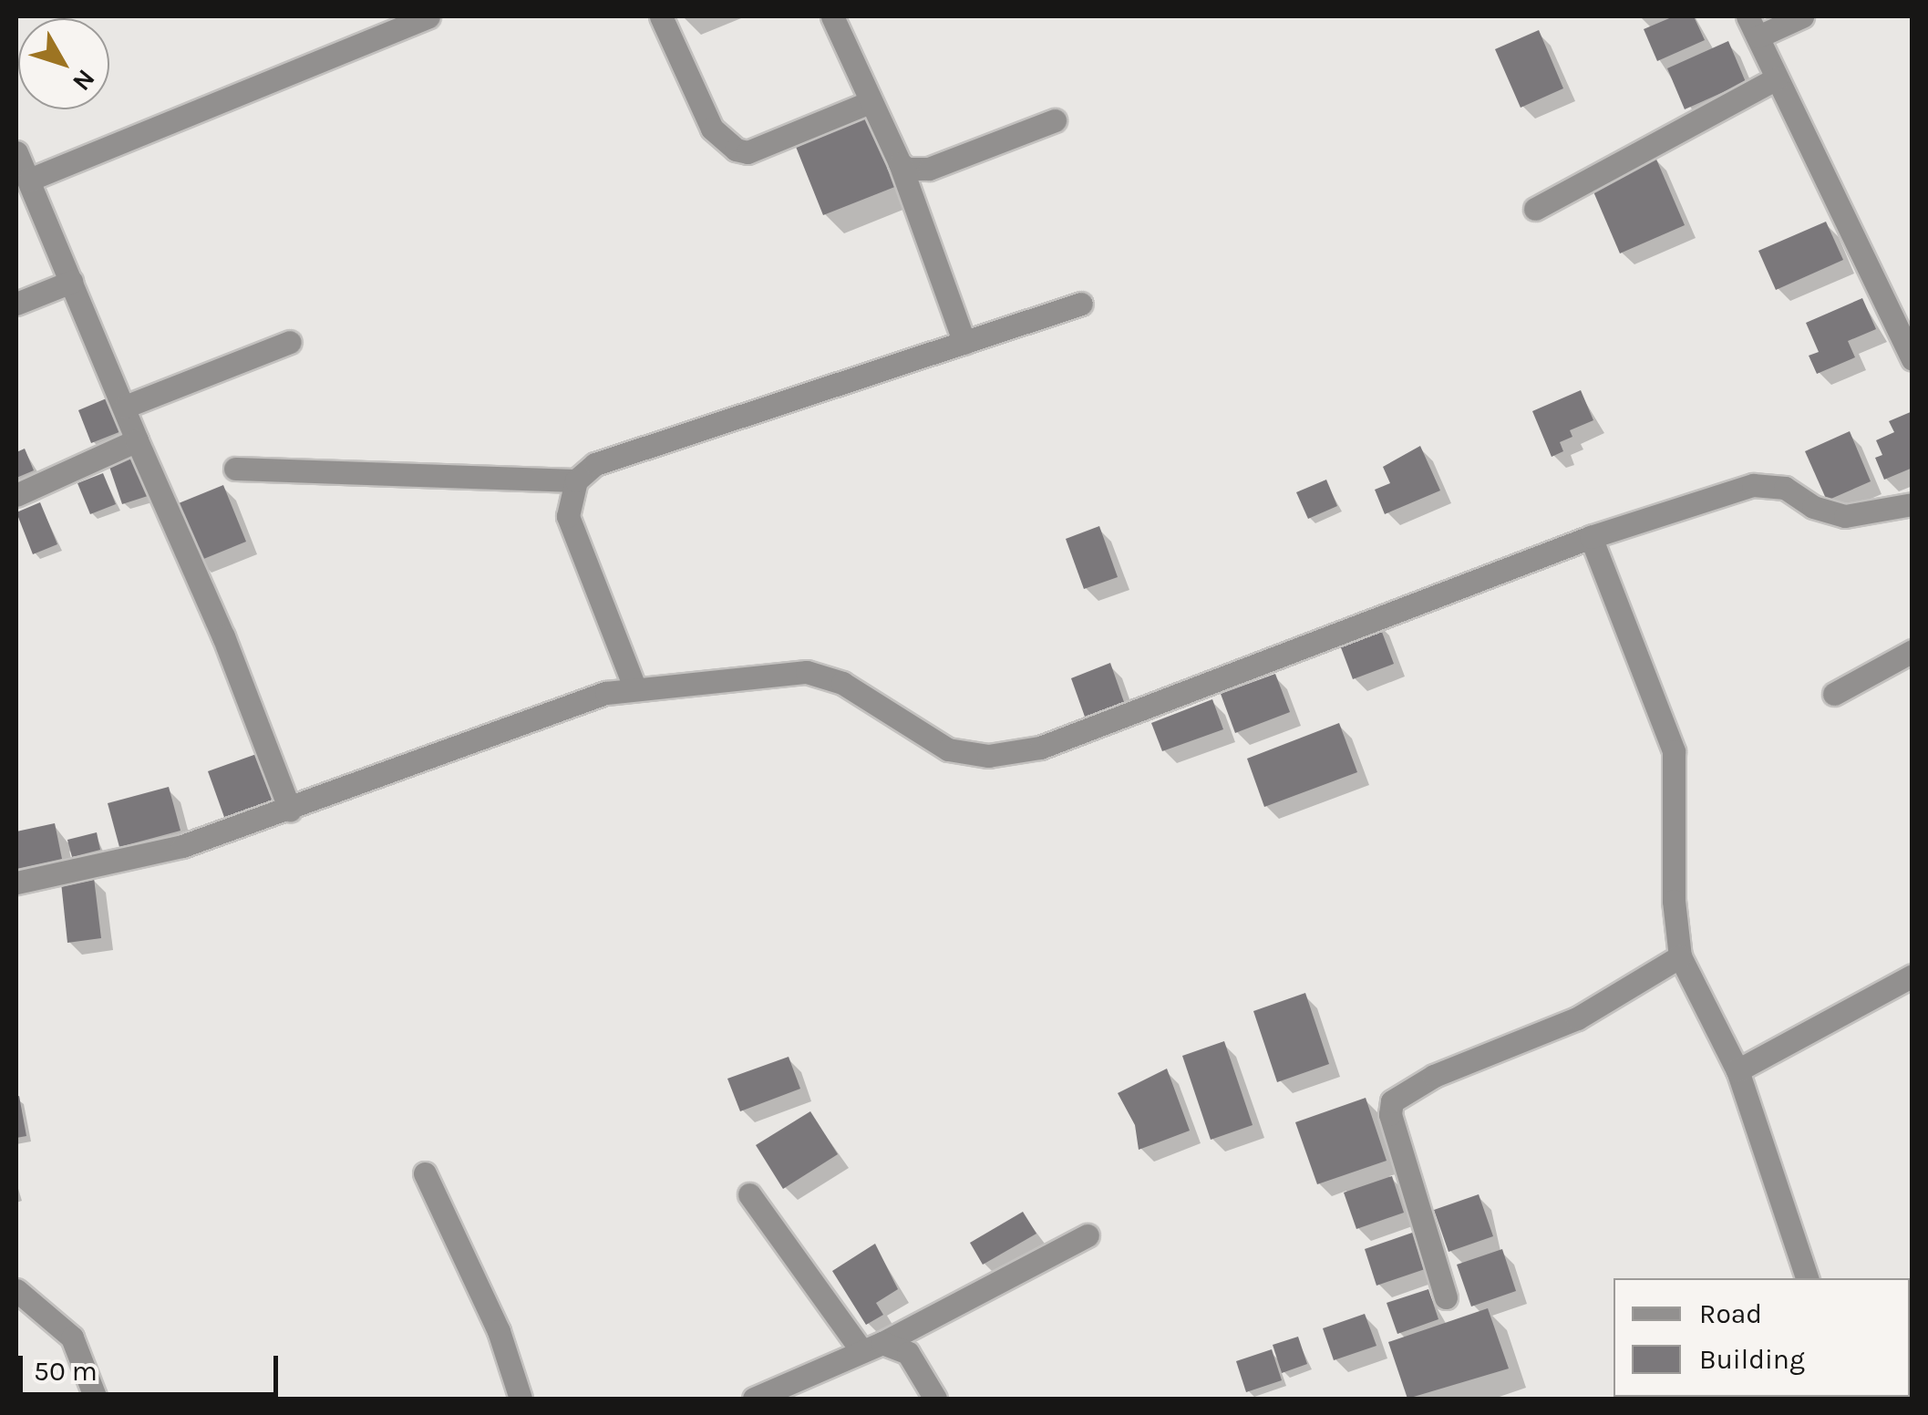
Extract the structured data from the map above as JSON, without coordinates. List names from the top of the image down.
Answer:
{
  "legend": ["Road", "Building"],
  "scale_bar": "50 m",
  "north": "bottom right"
}
